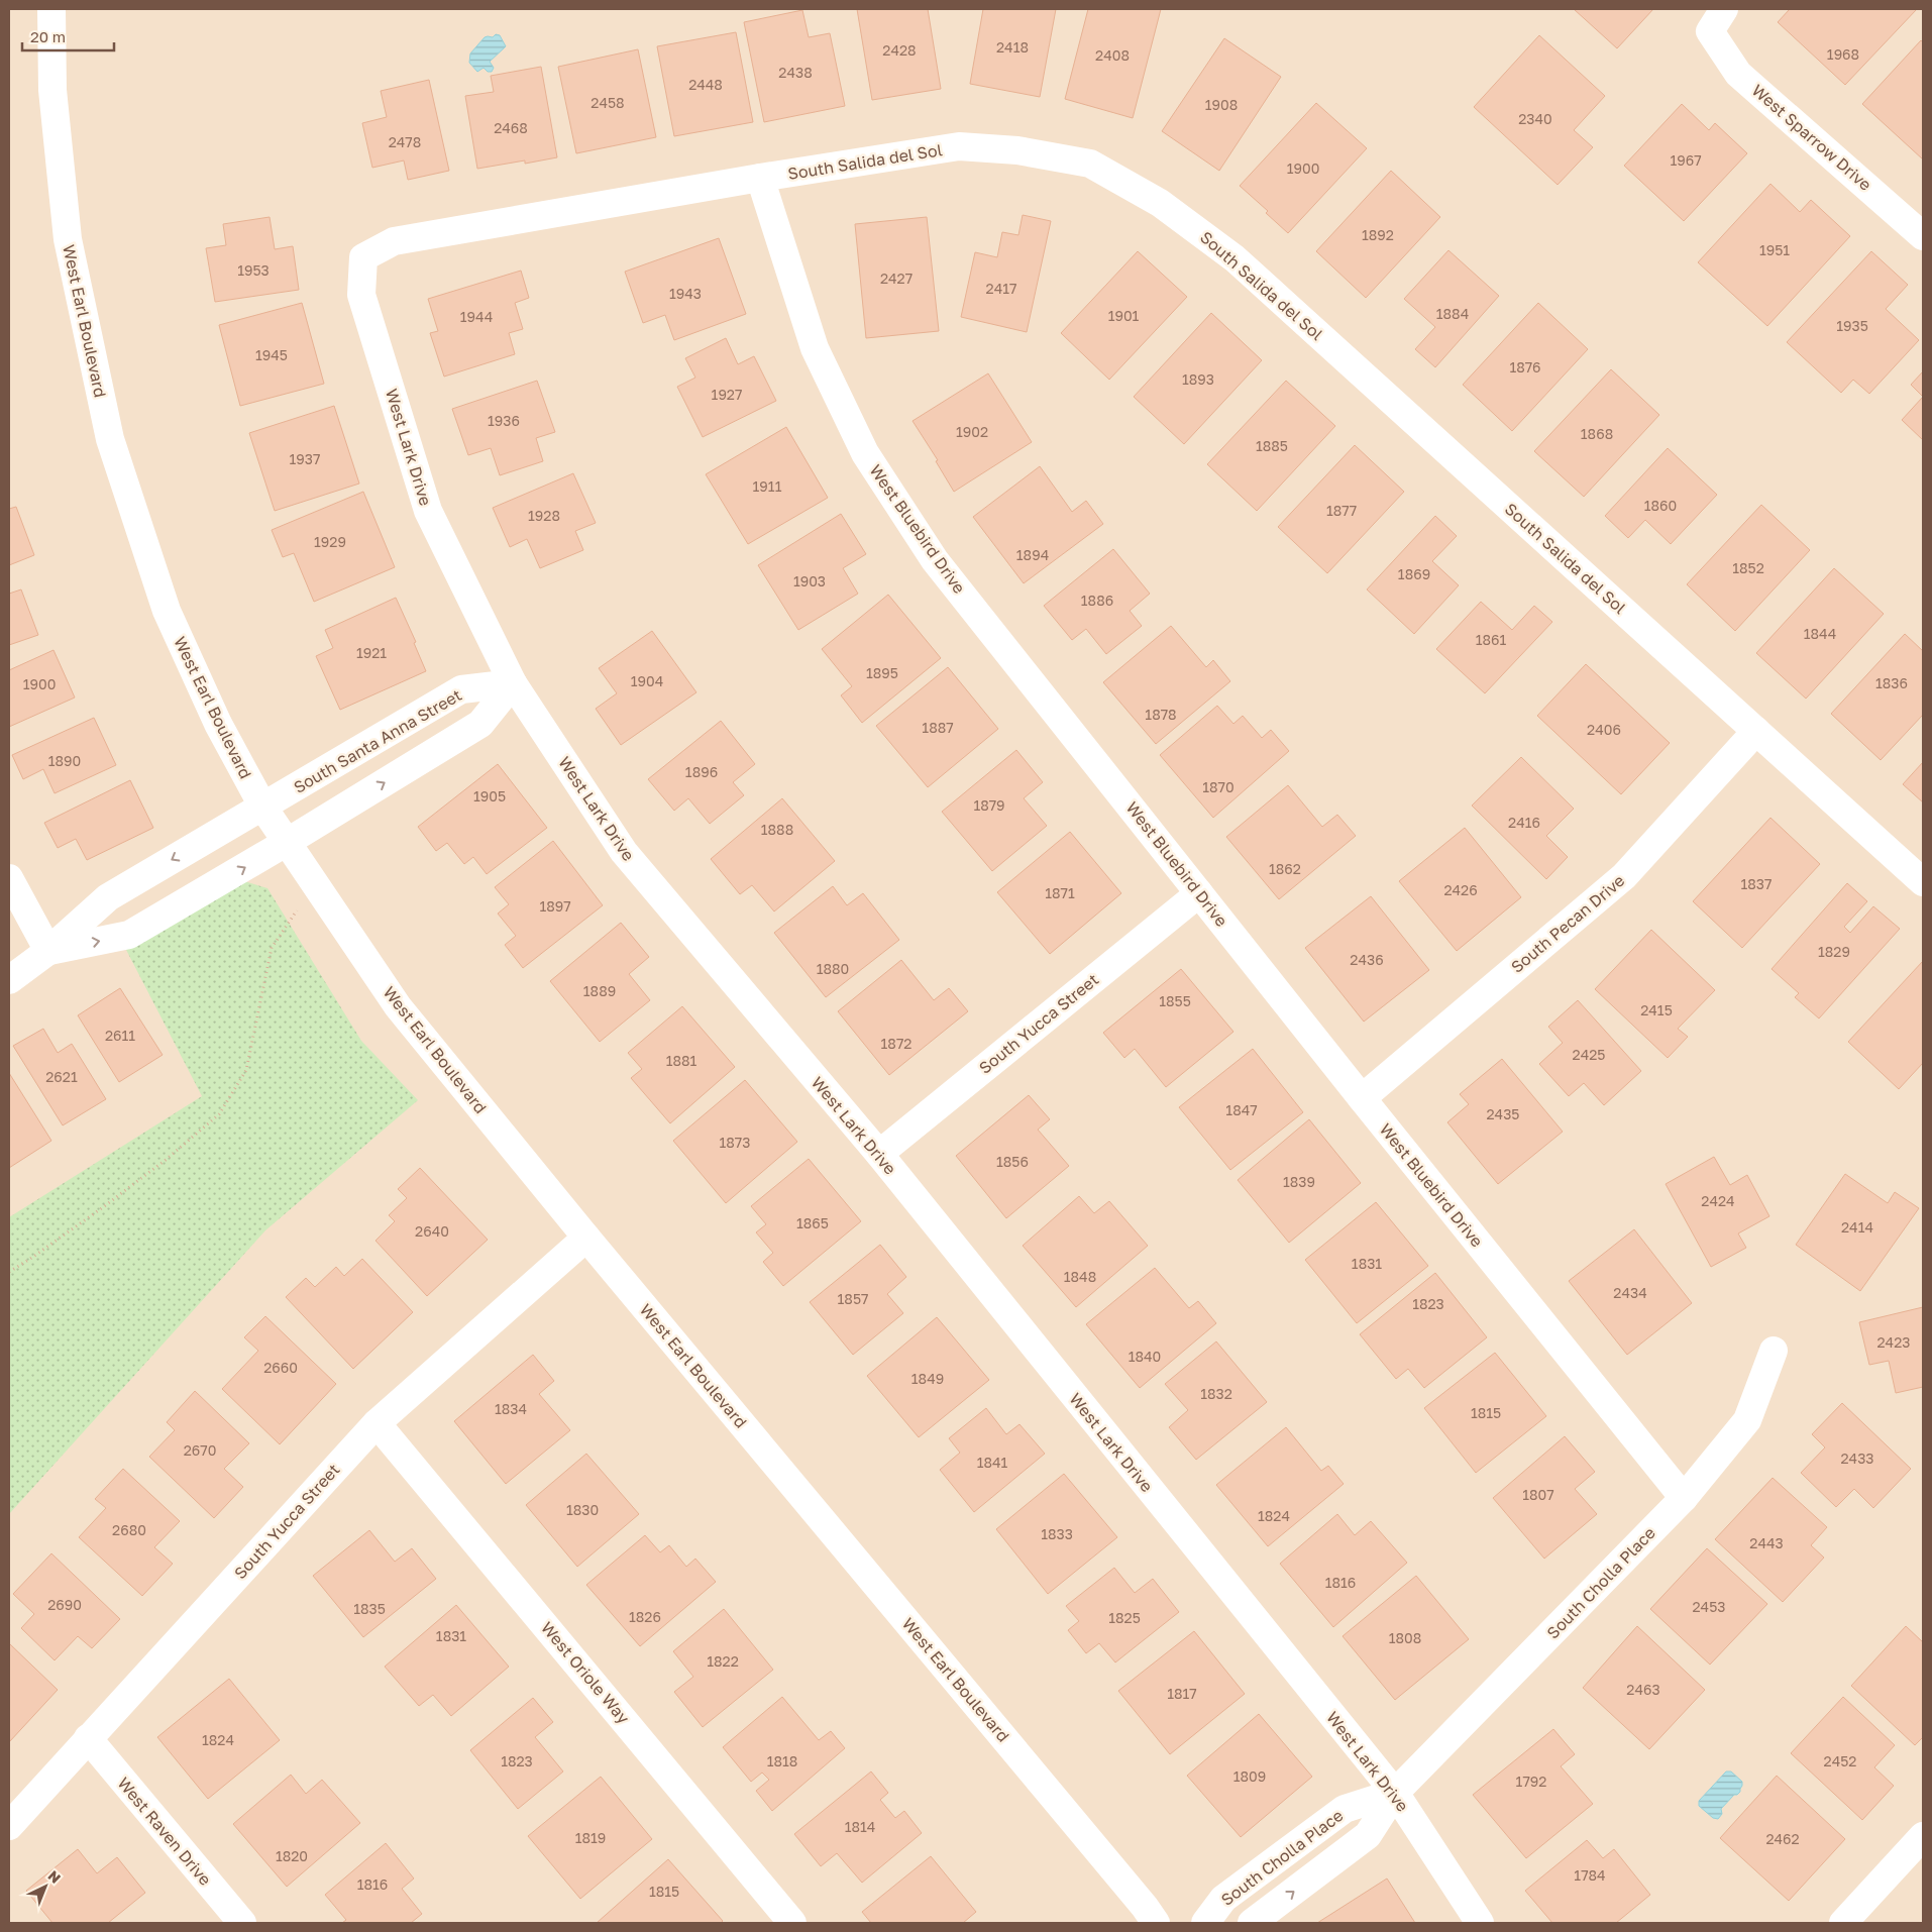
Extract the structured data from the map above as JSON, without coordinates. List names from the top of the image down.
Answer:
{
  "streets": {
    "street": [
      "West Sparrow Drive",
      "South Salida del Sol",
      "West Earl Boulevard",
      "West Lark Drive",
      "West Bluebird Drive",
      "South Santa Anna Street",
      "South Pecan Drive",
      "South Yucca Street",
      "South Cholla Place",
      "West Oriole Way",
      "West Raven Drive"
    ]
  },
  "crossings": [
    ["South Salida del Sol", "West Lark Drive"],
    ["South Salida del Sol", "West Bluebird Drive"],
    ["South Salida del Sol", "South Pecan Drive"],
    ["West Earl Boulevard", "South Santa Anna Street"],
    ["West Earl Boulevard", "South Yucca Street"],
    ["West Lark Drive", "South Santa Anna Street"],
    ["West Lark Drive", "South Yucca Street"],
    ["West Lark Drive", "South Cholla Place"],
    ["West Bluebird Drive", "South Pecan Drive"],
    ["West Bluebird Drive", "South Yucca Street"],
    ["West Bluebird Drive", "South Cholla Place"],
    ["South Yucca Street", "West Oriole Way"],
    ["South Yucca Street", "West Raven Drive"]
  ],
  "house_numbers": [
    "2418",
    "2428",
    "1968",
    "2408",
    "2438",
    "2448",
    "2458",
    "1908",
    "2340",
    "2468",
    "2478",
    "1967",
    "1900",
    "1892",
    "1951",
    "1953",
    "2427",
    "2417",
    "1943",
    "1884",
    "1901",
    "1944",
    "1935",
    "1945",
    "1876",
    "1893",
    "1927",
    "1936",
    "1902",
    "1868",
    "1885",
    "1937",
    "1911",
    "1860",
    "1877",
    "1928",
    "1929",
    "1894",
    "1852",
    "1869",
    "1903",
    "1886",
    "1844",
    "1861",
    "1921",
    "1895",
    "1904",
    "1836",
    "1900",
    "1878",
    "1887",
    "2406",
    "1890",
    "1896",
    "1870",
    "1905",
    "1879",
    "2416",
    "1888",
    "1862",
    "1837",
    "2426",
    "1871",
    "1897",
    "1829",
    "2436",
    "1880",
    "1889",
    "1855",
    "2415",
    "2611",
    "1872",
    "2425",
    "1881",
    "2621",
    "1847",
    "2435",
    "1873",
    "1856",
    "1839",
    "2424",
    "1865",
    "2414",
    "2640",
    "1831",
    "1848",
    "2434",
    "1857",
    "1823",
    "2423",
    "1840",
    "2660",
    "1849",
    "1832",
    "1834",
    "1815",
    "2670",
    "2433",
    "1841",
    "1807",
    "1830",
    "1824",
    "2680",
    "1833",
    "2443",
    "1816",
    "2690",
    "2453",
    "1835",
    "1826",
    "1825",
    "1831",
    "1808",
    "1822",
    "2463",
    "1817",
    "1824",
    "1823",
    "1818",
    "2452",
    "1809",
    "1792",
    "1814",
    "1819",
    "2462",
    "1820",
    "1784",
    "1816",
    "1815"
  ],
  "scale_bar": "20 m",
  "north": "top right"
}
